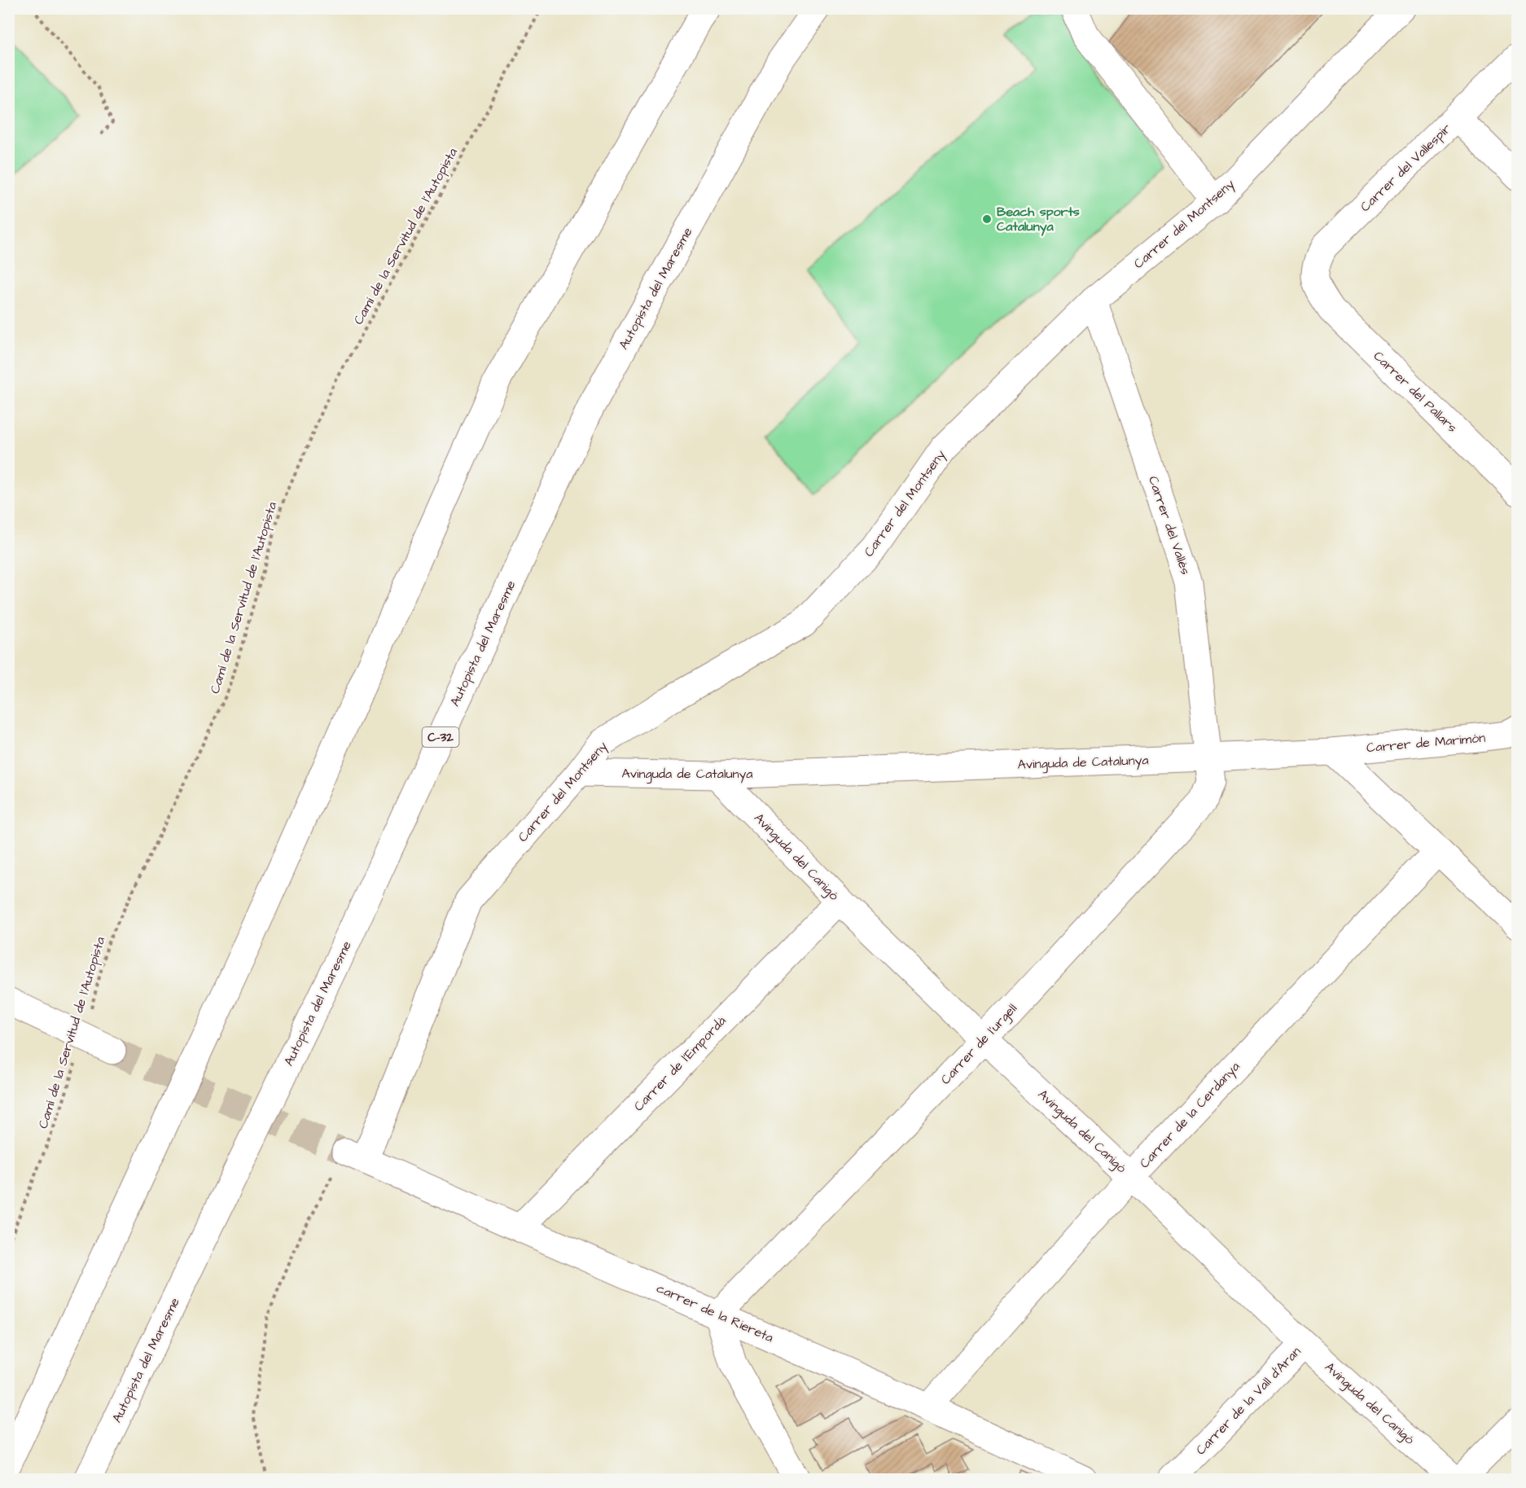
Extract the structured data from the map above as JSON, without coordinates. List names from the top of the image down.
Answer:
{
  "streets": {
    "main road": [
      "Carrer del Vallespir",
      "Carrer del Montseny",
      "Autopista del Maresme",
      "Carrer del Pallars",
      "Carrer del Vallès",
      "C-32",
      "Carrer de Marimón",
      "Avinguda de Catalunya",
      "Avinguda del Canigó",
      "Carrer de l'urgell",
      "Carrer de l'Empordà",
      "Carrer de la Cerdanya",
      "carrer de la Riereta",
      "Carrer de la Vall d'Aran"
    ],
    "path": ["Camí de la Servitud de l'Autopista"]
  },
  "crossings": [
    ["Carrer del Vallespir", "Carrer del Pallars"],
    ["Carrer del Montseny", "Carrer del Vallès"],
    ["Carrer del Montseny", "Avinguda de Catalunya"],
    ["Carrer del Montseny", "carrer de la Riereta"],
    ["Carrer del Vallès", "Avinguda de Catalunya"],
    ["Carrer del Vallès", "Carrer de l'urgell"],
    ["Carrer de Marimón", "Avinguda de Catalunya"],
    ["Avinguda de Catalunya", "Avinguda del Canigó"],
    ["Avinguda de Catalunya", "Carrer de l'urgell"],
    ["Avinguda del Canigó", "Carrer de l'urgell"],
    ["Avinguda del Canigó", "Carrer de l'Empordà"],
    ["Avinguda del Canigó", "Carrer de la Cerdanya"],
    ["Avinguda del Canigó", "Carrer de la Vall d'Aran"],
    ["Carrer de l'urgell", "carrer de la Riereta"],
    ["Carrer de l'Empordà", "carrer de la Riereta"],
    ["Carrer de la Cerdanya", "carrer de la Riereta"]
  ],
  "places": ["Beach sports Catalunya"]
}
